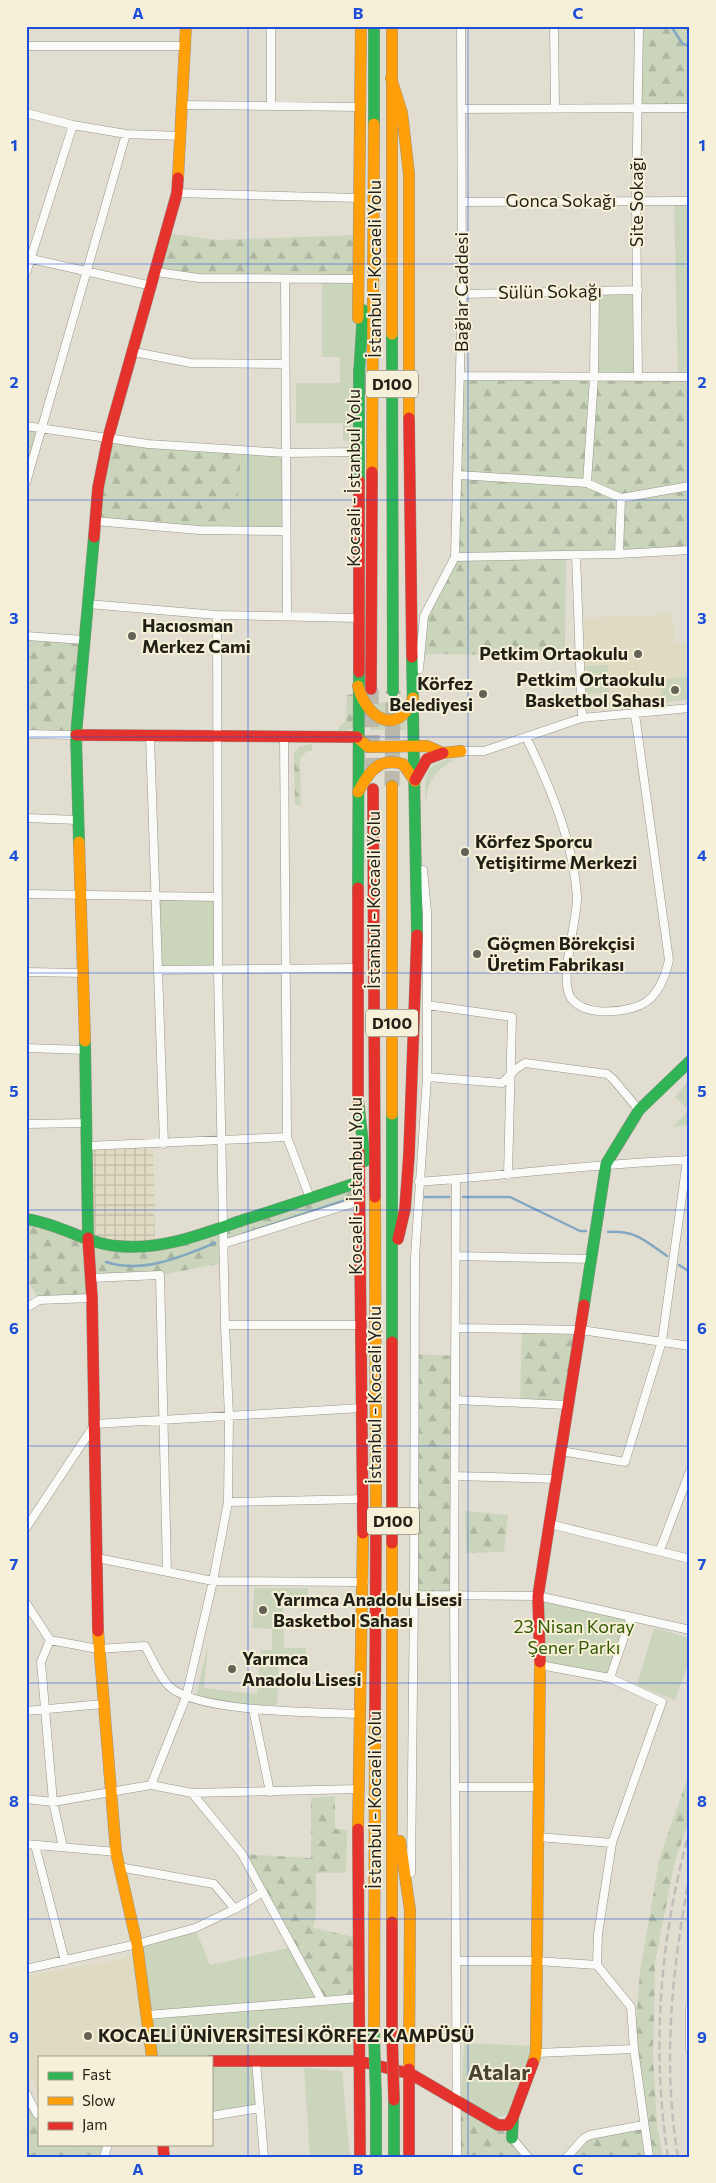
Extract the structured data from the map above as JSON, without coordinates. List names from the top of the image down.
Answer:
{
  "streets": {
    "main road": ["İstanbul - Kocaeli Yolu", "D100", "Kocaeli - İstanbul Yolu"],
    "street": [
      "Gonca Sokağı",
      "Site Sokağı",
      "Bağlar Caddesi",
      "Sülün Sokağı"
    ]
  },
  "crossings": [
    ["Gonca Sokağı", "Site Sokağı"],
    ["Gonca Sokağı", "Bağlar Caddesi"],
    ["Site Sokağı", "Sülün Sokağı"],
    ["Bağlar Caddesi", "Sülün Sokağı"]
  ],
  "districts": ["Atalar"],
  "parks": ["23 Nisan Koray Şener Parkı"],
  "places": [
    "Hacıosman Merkez Cami",
    "Petkim Ortaokulu",
    "Petkim Ortaokulu Basketbol Sahası",
    "Körfez Belediyesi",
    "Körfez Sporcu Yetişitirme Merkezi",
    "Göçmen Börekçisi Üretim Fabrikası",
    "Yarımca Anadolu Lisesi Basketbol Sahası",
    "Yarımca Anadolu Lisesi",
    "KOCAELİ ÜNİVERSİTESİ KÖRFEZ KAMPÜSÜ"
  ],
  "legend": ["Fast", "Slow", "Jam"],
  "grid": {
    "columns": ["A", "B", "C"],
    "rows": [
      "1",
      "2",
      "3",
      "4",
      "5",
      "6",
      "7",
      "8",
      "9"
    ]
  }
}
